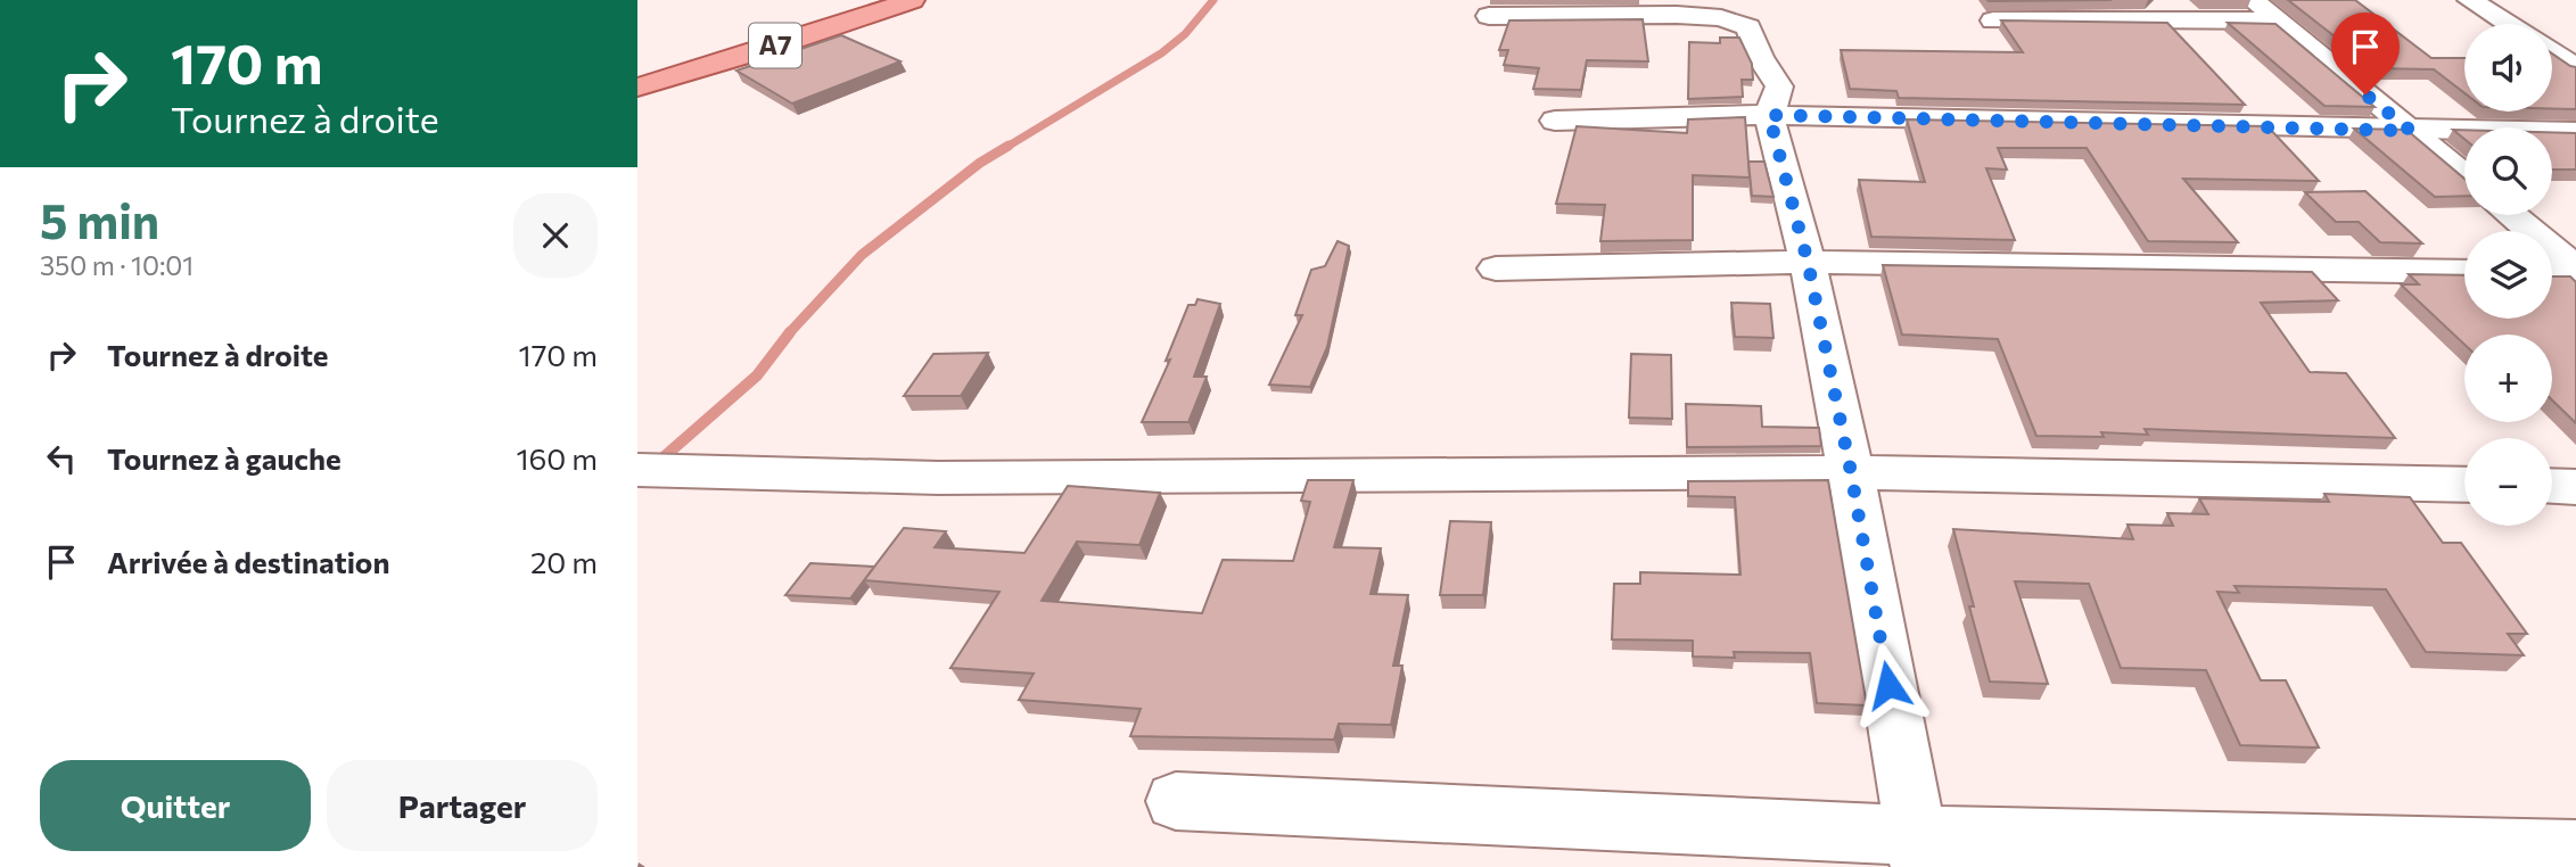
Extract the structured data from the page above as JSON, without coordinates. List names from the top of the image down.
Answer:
{
  "streets": {
    "main road": ["A7"]
  },
  "page": {
    "turn": ["170 m", "Tournez à droite"],
    "map_buttons": ["+", "−"],
    "heading": ["5 min", "350 m · 10:01"],
    "list": [
      {
        "name": "Tournez à droite",
        "value": "170 m"
      },
      {
        "name": "Tournez à gauche",
        "value": "160 m"
      },
      {
        "name": "Arrivée à destination",
        "value": "20 m"
      }
    ],
    "buttons": ["Quitter", "Partager"]
  }
}
